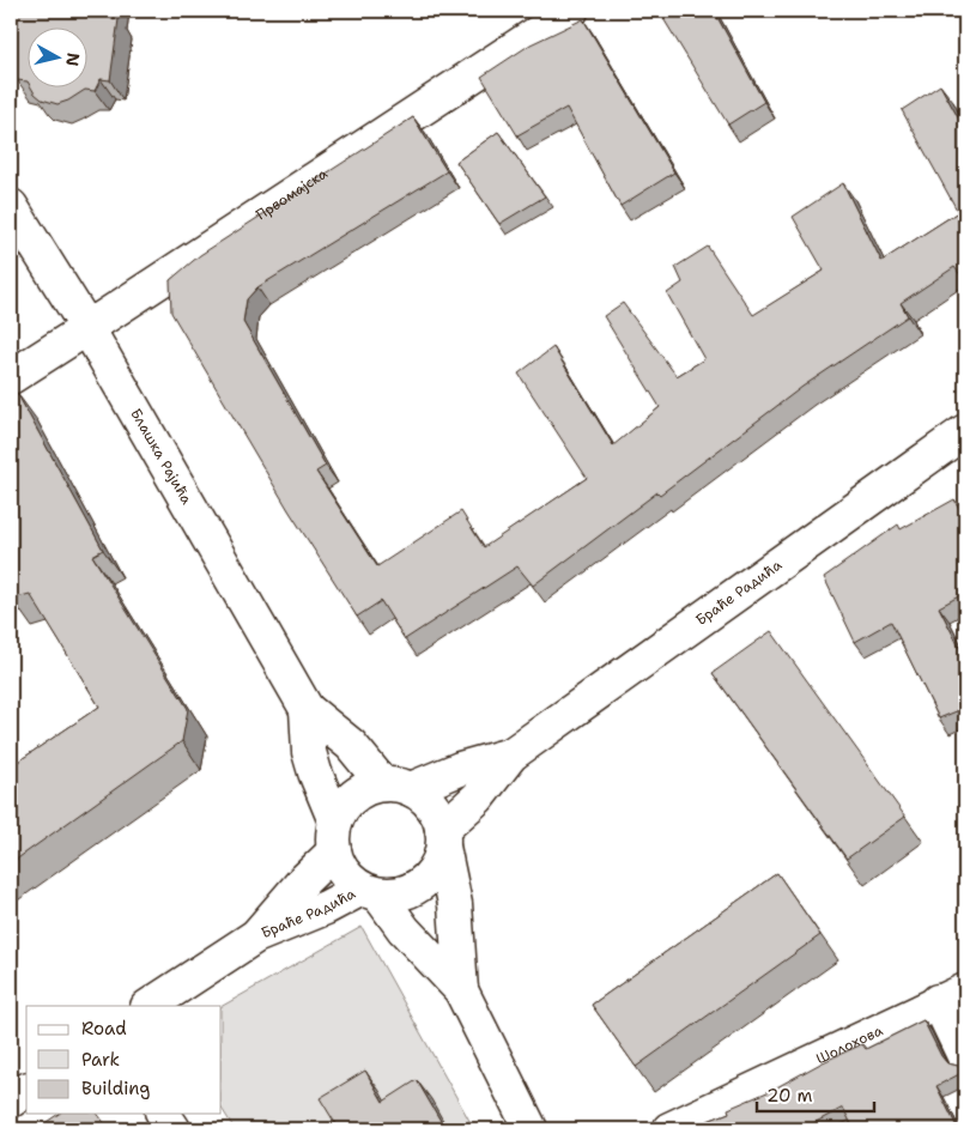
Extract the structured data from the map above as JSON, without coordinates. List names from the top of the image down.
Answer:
{
  "streets": {
    "street": [
      "Првомајска",
      "Блашка Рајића",
      "Браће Радића",
      "Шолохова"
    ]
  },
  "crossings": [
    ["Првомајска", "Блашка Рајића"],
    ["Блашка Рајића", "Браће Радића"]
  ],
  "legend": ["Road", "Park", "Building"],
  "scale_bar": "20 m",
  "north": "right"
}
